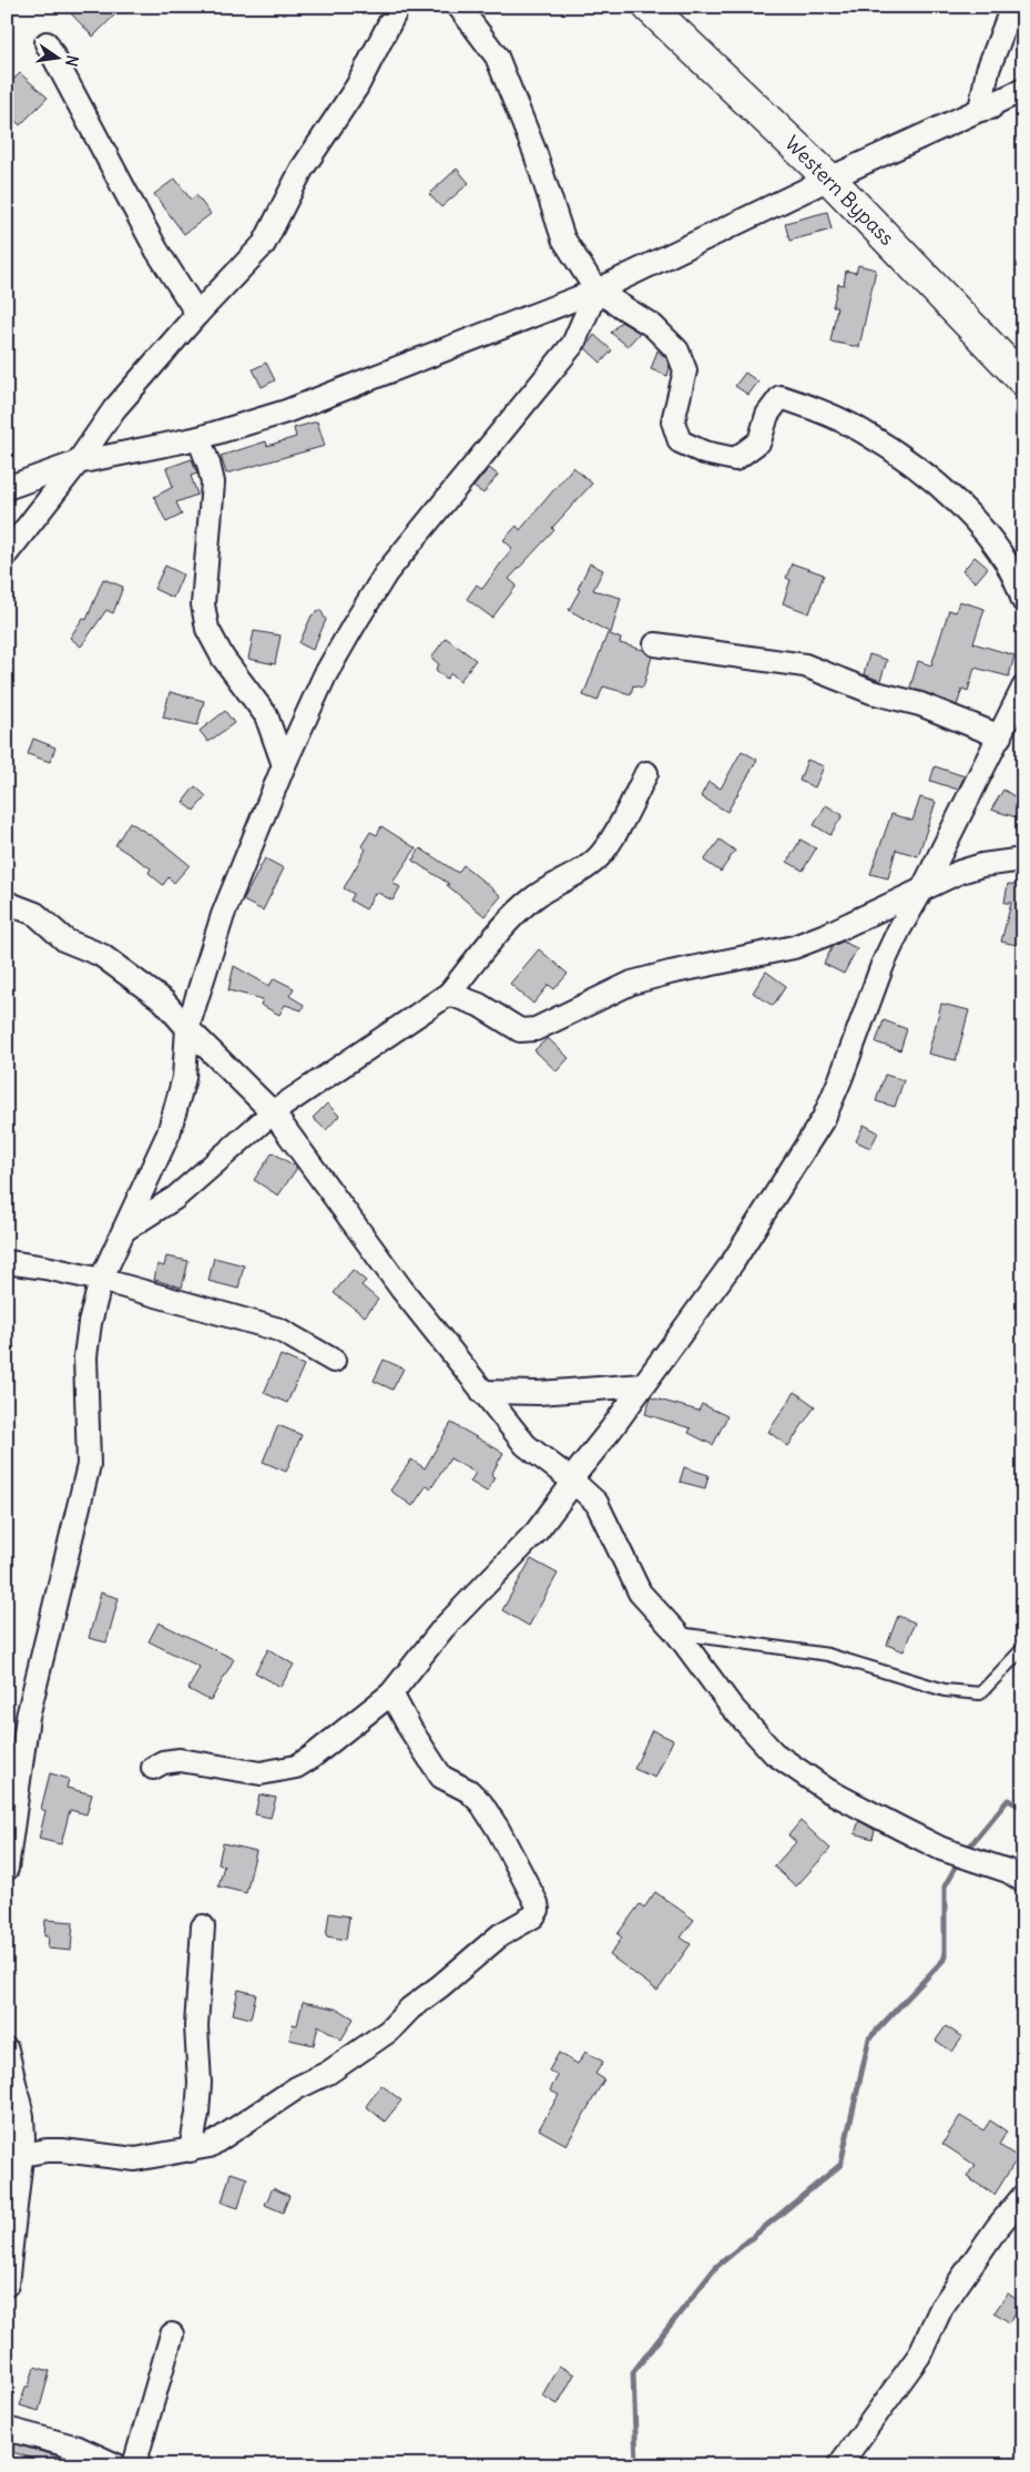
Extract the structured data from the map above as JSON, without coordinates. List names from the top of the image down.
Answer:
{
  "streets": {
    "main road": ["Western Bypass"]
  },
  "north": "right"
}
